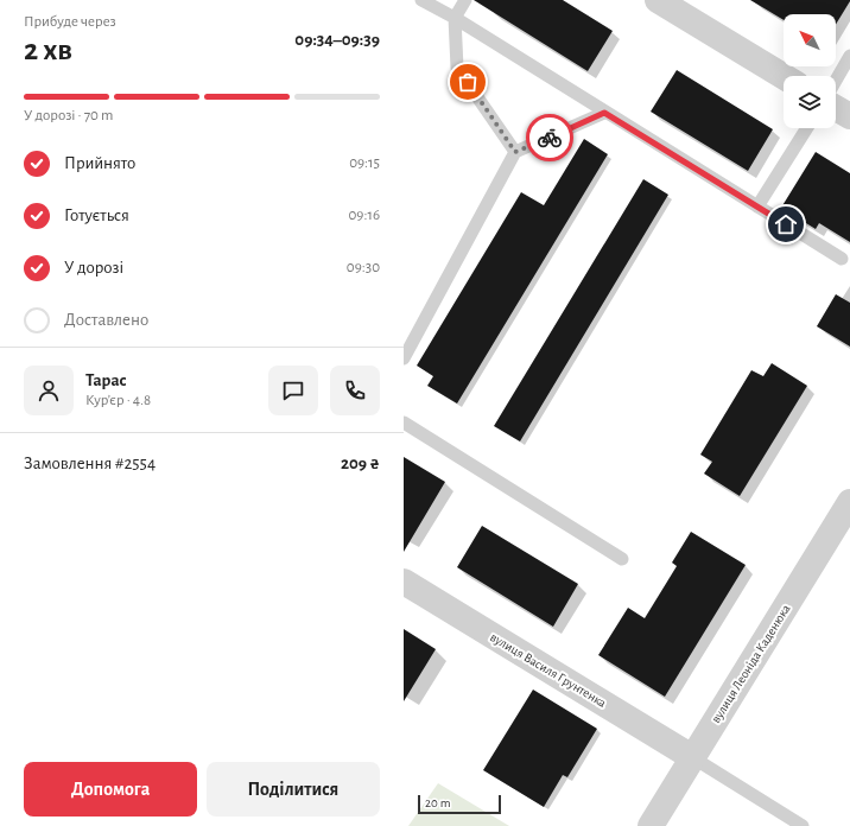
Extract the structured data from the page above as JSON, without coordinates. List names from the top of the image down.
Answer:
{
  "streets": {
    "street": ["вулиця Леоніда Каденюка", "вулиця Василя Грунтенка"]
  },
  "crossings": [
    ["вулиця Леоніда Каденюка", "вулиця Василя Грунтенка"]
  ],
  "scale_bar": "20 m",
  "north": "top left",
  "page": {
    "heading": ["2 хв", "Прибуде через", "09:34–09:39"],
    "panel": [
      "Тарас",
      "Кур’єр · 4.8",
      "Замовлення #2554",
      "209 ₴"
    ],
    "bar": "У дорозі · 70 m",
    "list": [
      ["Прийнято", "09:15"],
      ["Готується", "09:16"],
      ["У дорозі", "09:30"],
      "Доставлено"
    ],
    "buttons": ["Допомога", "Поділитися"],
    "scale": "20 m"
  }
}
